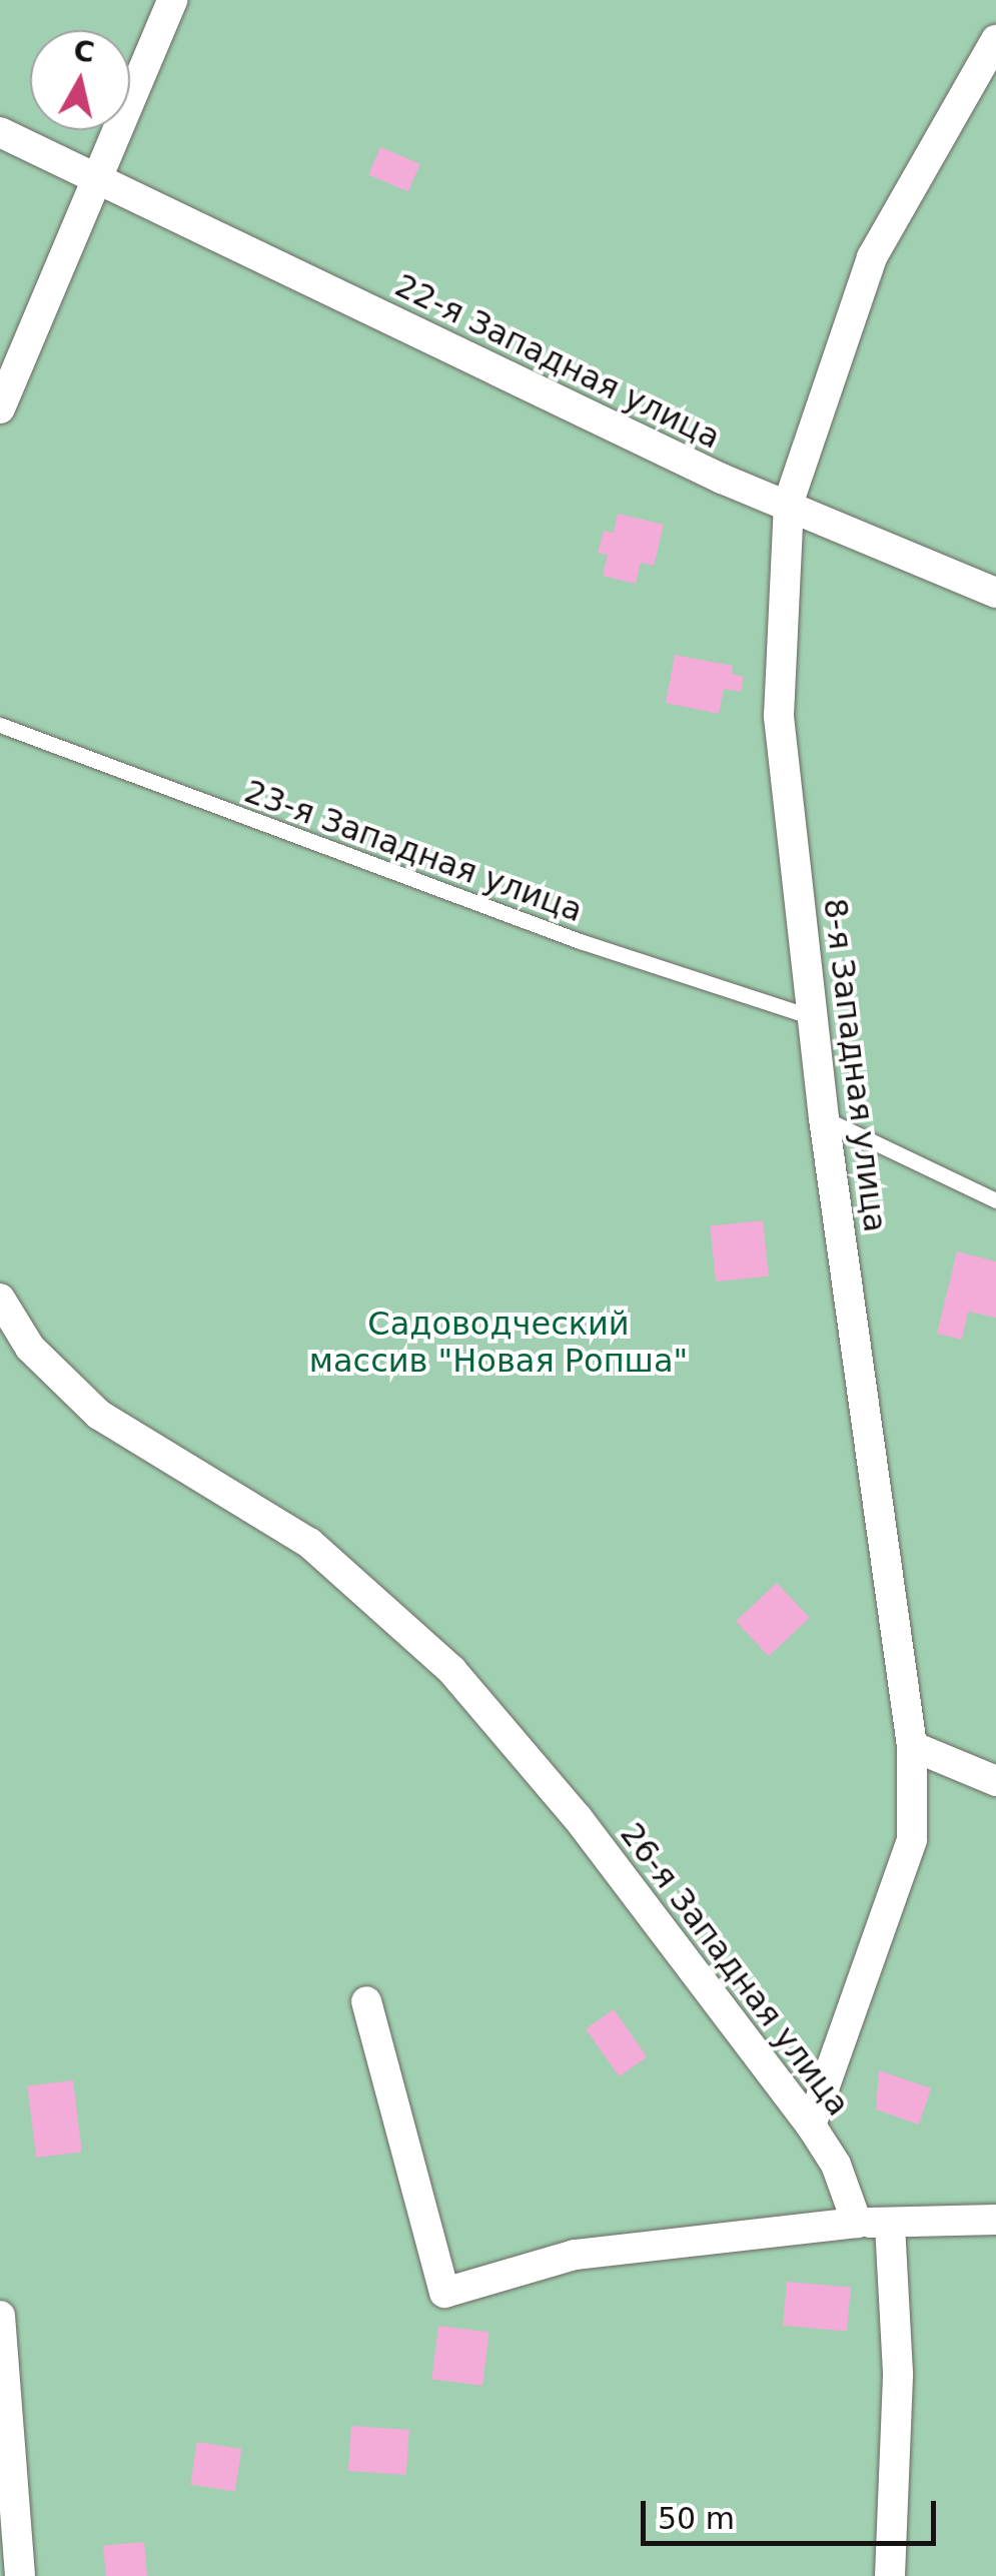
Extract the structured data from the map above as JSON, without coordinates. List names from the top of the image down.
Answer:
{
  "streets": {
    "street": ["22-я Западная улица", "8-я Западная улица", "26-я Западная улица"],
    "lane": ["23-я Западная улица"]
  },
  "crossings": [
    ["22-я Западная улица", "8-я Западная улица"],
    ["23-я Западная улица", "8-я Западная улица"],
    ["8-я Западная улица", "26-я Западная улица"]
  ],
  "parks": ["Садоводческий массив \"Новая Ропша\""],
  "scale_bar": "50 m",
  "north": "top"
}
